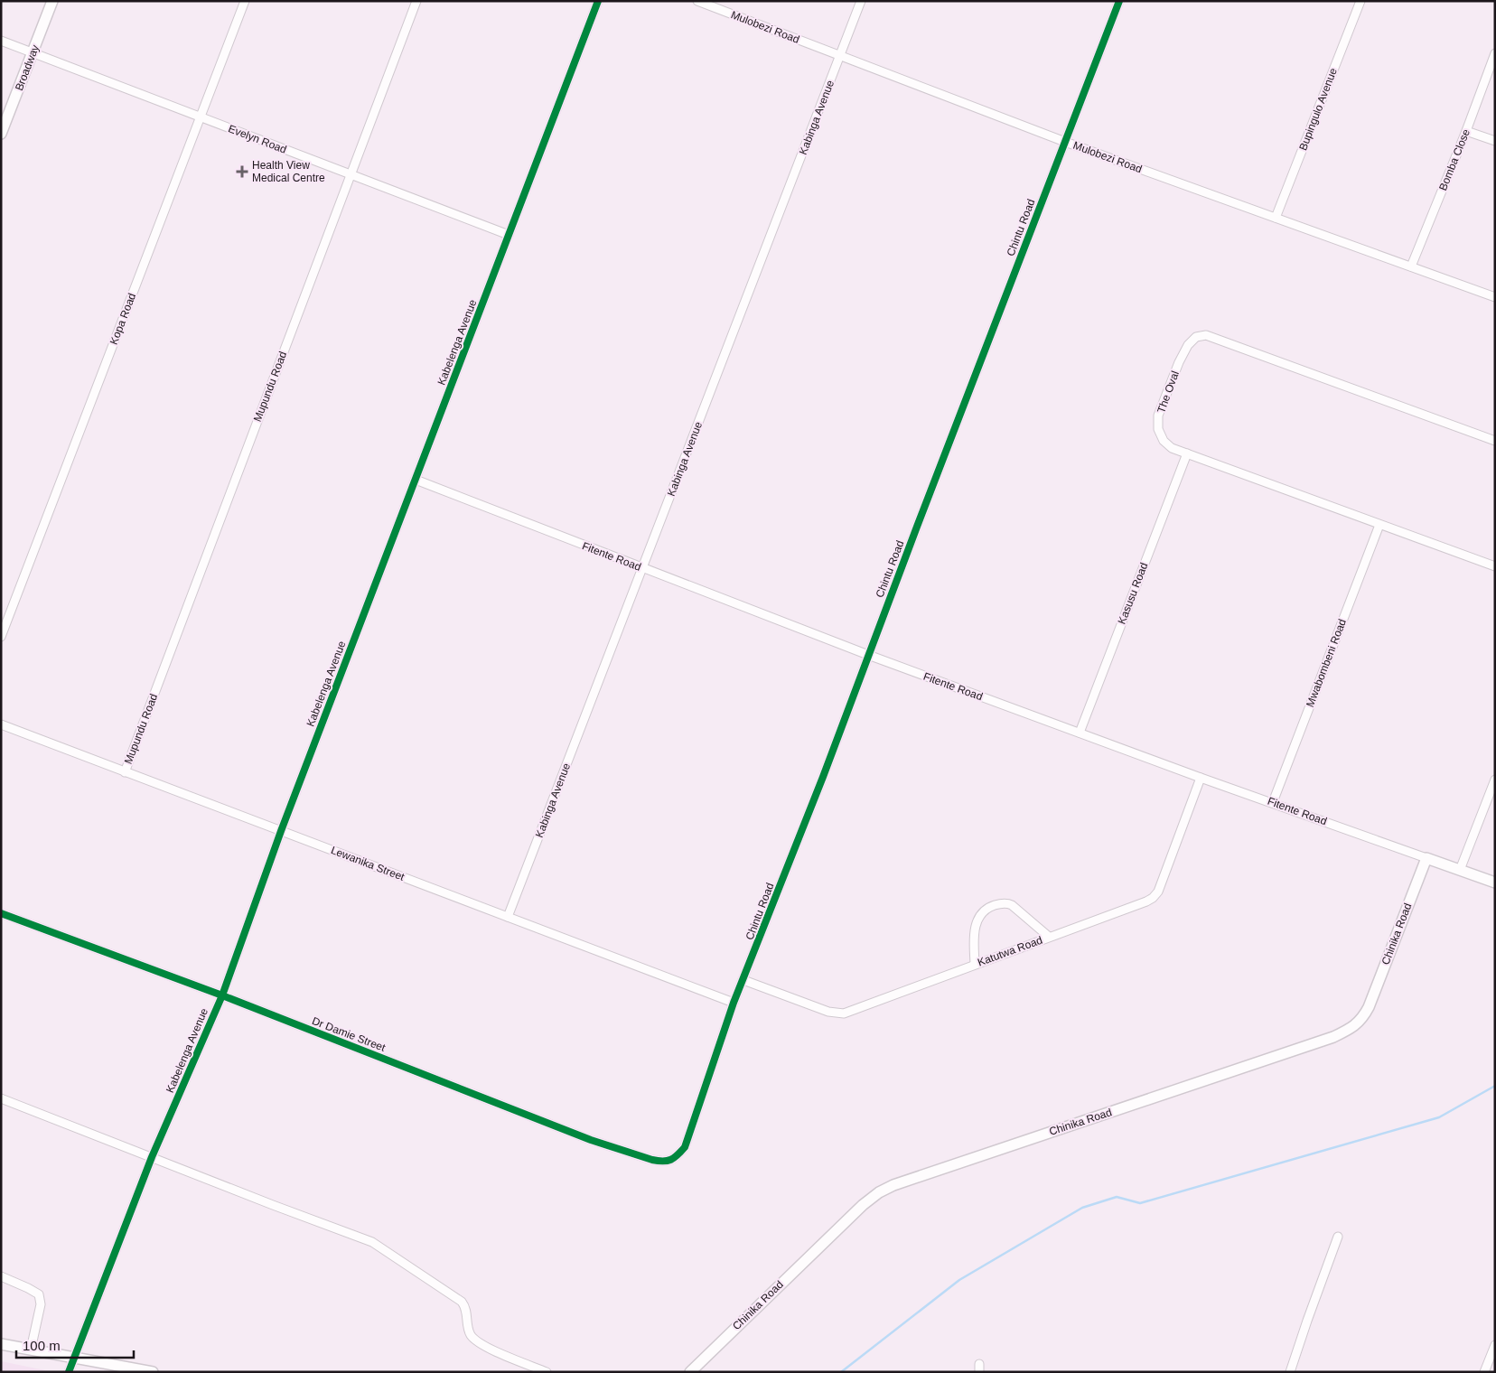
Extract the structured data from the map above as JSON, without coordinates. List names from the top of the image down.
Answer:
{
  "streets": {
    "main road": ["Broadway", "Fitente Road", "Chinika Road"],
    "street": [
      "Mulobezi Road",
      "Bupingulo Avenue",
      "Kabinga Avenue",
      "Evelyn Road",
      "Bomba Close",
      "Chintu Road",
      "Kopa Road",
      "Kabelenga Avenue",
      "Mupundu Road",
      "The Oval",
      "Kasusu Road",
      "Mwabombeni Road",
      "Lewanika Street",
      "Katutwa Road",
      "Dr Damie Street"
    ]
  },
  "crossings": [
    ["Mulobezi Road", "Bupingulo Avenue"],
    ["Mulobezi Road", "Kabinga Avenue"],
    ["Mulobezi Road", "Bomba Close"],
    ["Mulobezi Road", "Chintu Road"],
    ["Broadway", "Evelyn Road"],
    ["Kabinga Avenue", "Fitente Road"],
    ["Kabinga Avenue", "Lewanika Street"],
    ["Evelyn Road", "Kopa Road"],
    ["Evelyn Road", "Kabelenga Avenue"],
    ["Evelyn Road", "Mupundu Road"],
    ["Chintu Road", "Fitente Road"],
    ["Chintu Road", "Lewanika Street"],
    ["Chintu Road", "Katutwa Road"],
    ["Chintu Road", "Dr Damie Street"],
    ["Kabelenga Avenue", "Fitente Road"],
    ["Kabelenga Avenue", "Lewanika Street"],
    ["Kabelenga Avenue", "Dr Damie Street"],
    ["Mupundu Road", "Lewanika Street"],
    ["The Oval", "Kasusu Road"],
    ["The Oval", "Mwabombeni Road"],
    ["Fitente Road", "Kasusu Road"],
    ["Fitente Road", "Mwabombeni Road"],
    ["Fitente Road", "Chinika Road"],
    ["Fitente Road", "Katutwa Road"]
  ],
  "places": {
    "health": ["Health View Medical Centre"]
  },
  "scale_bar": "100 m"
}
